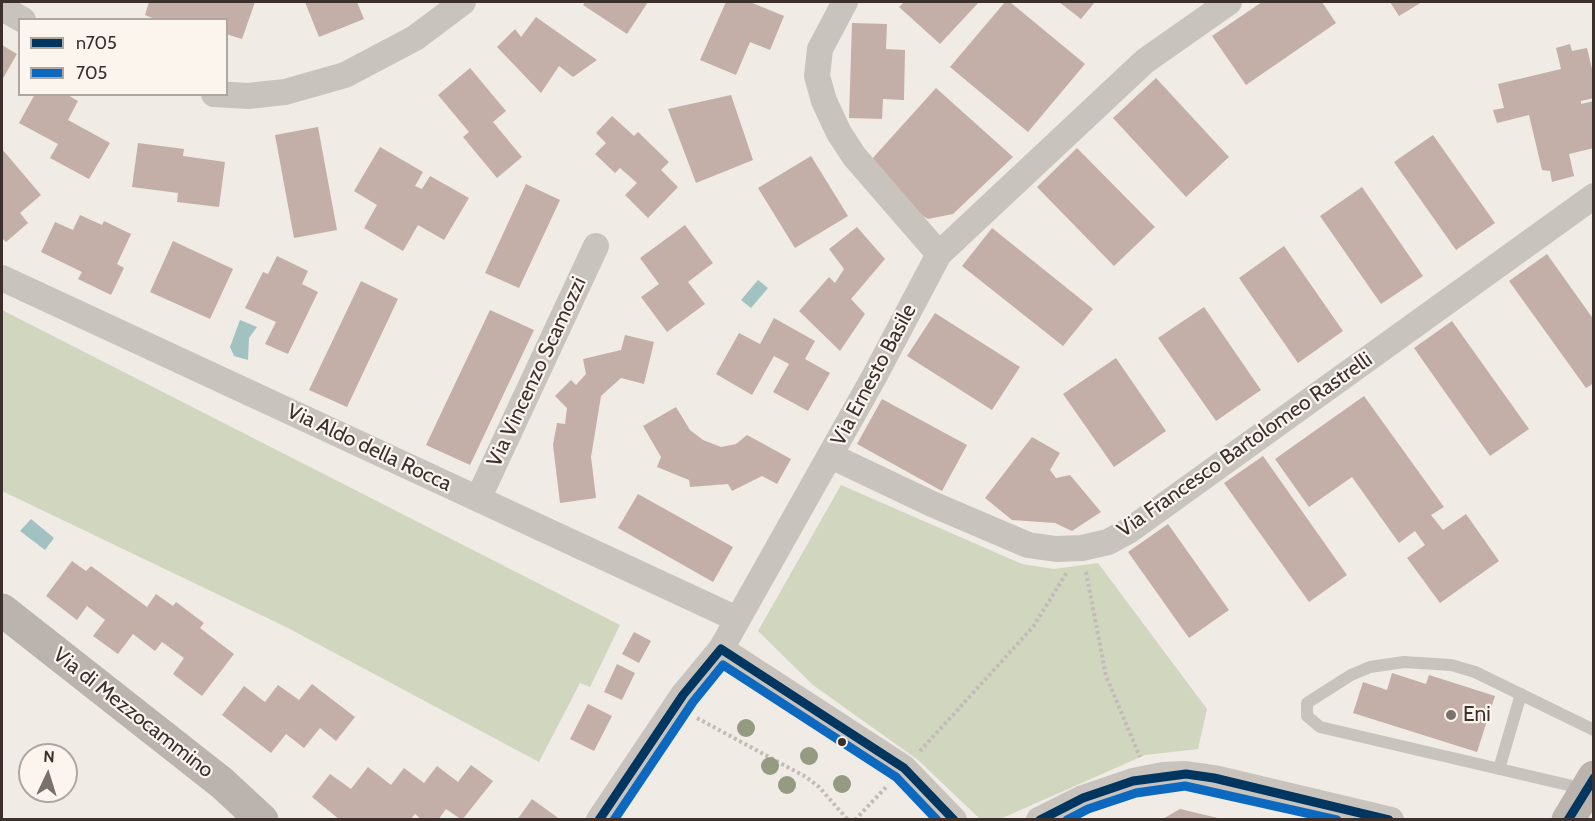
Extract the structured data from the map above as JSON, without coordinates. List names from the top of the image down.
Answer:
{
  "streets": {
    "main road": ["Via di Mezzocammino"],
    "street": [
      "Via Vincenzo Scamozzi",
      "Via Ernesto Basile",
      "Via Francesco Bartolomeo Rastrelli",
      "Via Aldo della Rocca"
    ]
  },
  "crossings": [
    ["Via Vincenzo Scamozzi", "Via Aldo della Rocca"],
    ["Via Ernesto Basile", "Via Francesco Bartolomeo Rastrelli"],
    ["Via Ernesto Basile", "Via Aldo della Rocca"]
  ],
  "places": ["Eni"],
  "lines": ["transit line n705", "transit line 705"],
  "legend": ["n705", "705"],
  "north": "top"
}
